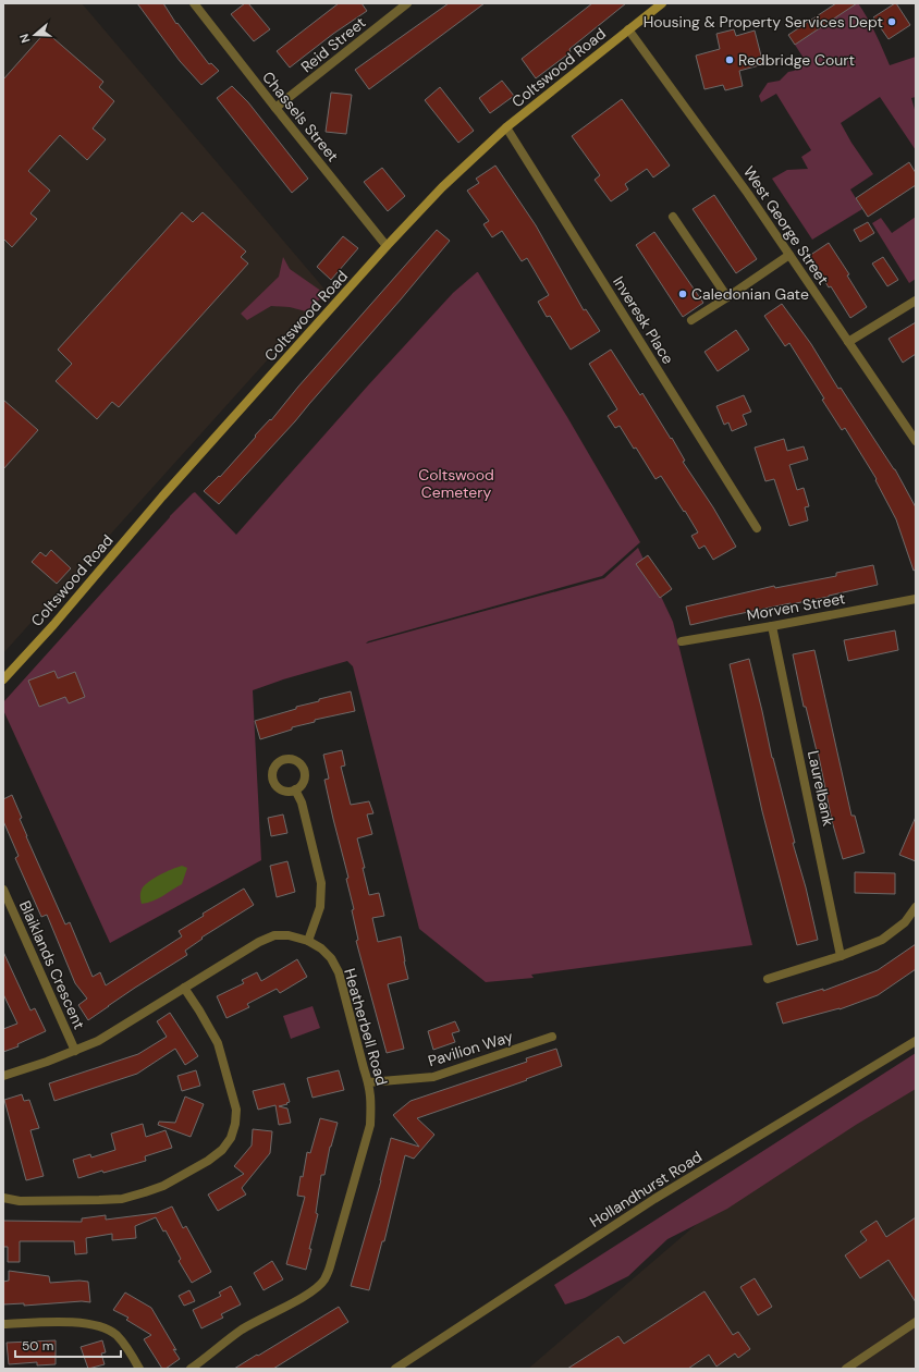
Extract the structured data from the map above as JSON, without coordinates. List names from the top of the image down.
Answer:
{
  "streets": {
    "main road": ["Coltswood Road"],
    "street": [
      "Reid Street",
      "Chassels Street",
      "West George Street",
      "Inveresk Place",
      "Morven Street",
      "Laurelbank",
      "Blaiklands Crescent",
      "Heatherbell Road",
      "Pavilion Way",
      "Hollandhurst Road"
    ]
  },
  "crossings": [
    ["Reid Street", "Chassels Street"],
    ["Coltswood Road", "Chassels Street"],
    ["Coltswood Road", "West George Street"],
    ["Coltswood Road", "Inveresk Place"],
    ["Morven Street", "Laurelbank"],
    ["Blaiklands Crescent", "Heatherbell Road"],
    ["Heatherbell Road", "Pavilion Way"]
  ],
  "parks": ["Coltswood Cemetery"],
  "places": ["Housing & Property Services Dept", "Redbridge Court", "Caledonian Gate"],
  "scale_bar": "50 m",
  "north": "left"
}
